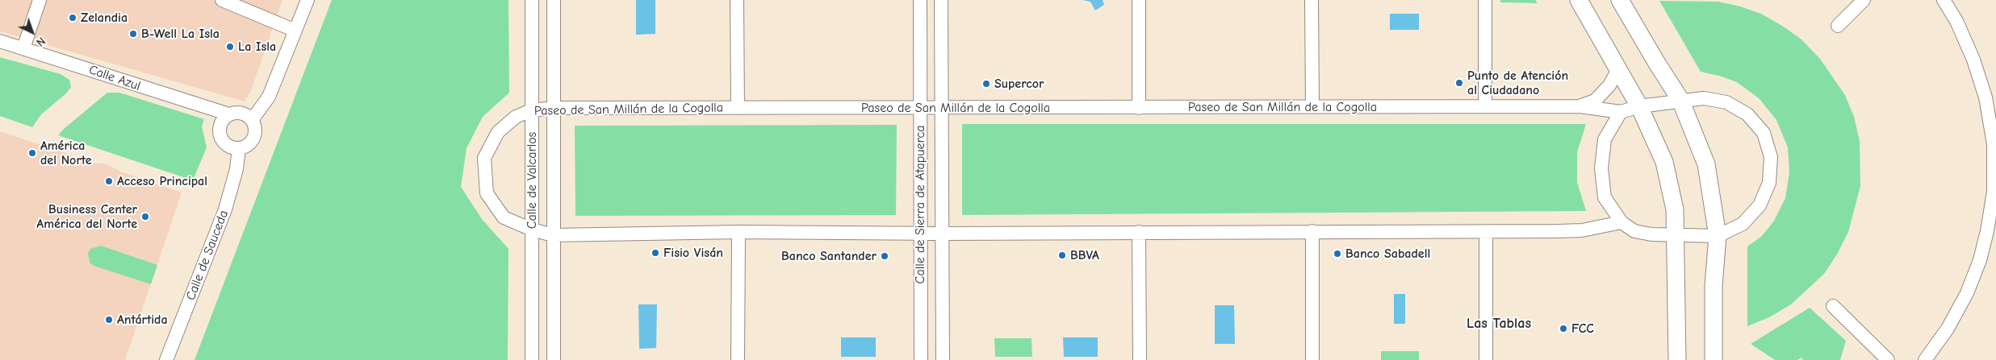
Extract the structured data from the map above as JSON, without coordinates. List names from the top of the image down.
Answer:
{
  "streets": {
    "street": [
      "Calle Azul",
      "Paseo de San Millán de la Cogolla",
      "Calle de Valcarlos",
      "Calle de Sierra de Atapuerca",
      "Calle de Sauceda"
    ]
  },
  "crossings": [
    ["Calle Azul", "Calle de Sauceda"],
    ["Paseo de San Millán de la Cogolla", "Calle de Valcarlos"],
    ["Paseo de San Millán de la Cogolla", "Calle de Sierra de Atapuerca"]
  ],
  "districts": ["Las Tablas"],
  "places": [
    "Zelandia",
    "B-Well La Isla",
    "La Isla",
    "Punto de Atención al Ciudadano",
    "Supercor",
    "América del Norte",
    "Acceso Principal",
    "Business Center América del Norte",
    "Fisio Visán",
    "Banco Sabadell",
    "BBVA",
    "Banco Santander",
    "Antártida",
    "FCC"
  ],
  "north": "bottom right"
}
